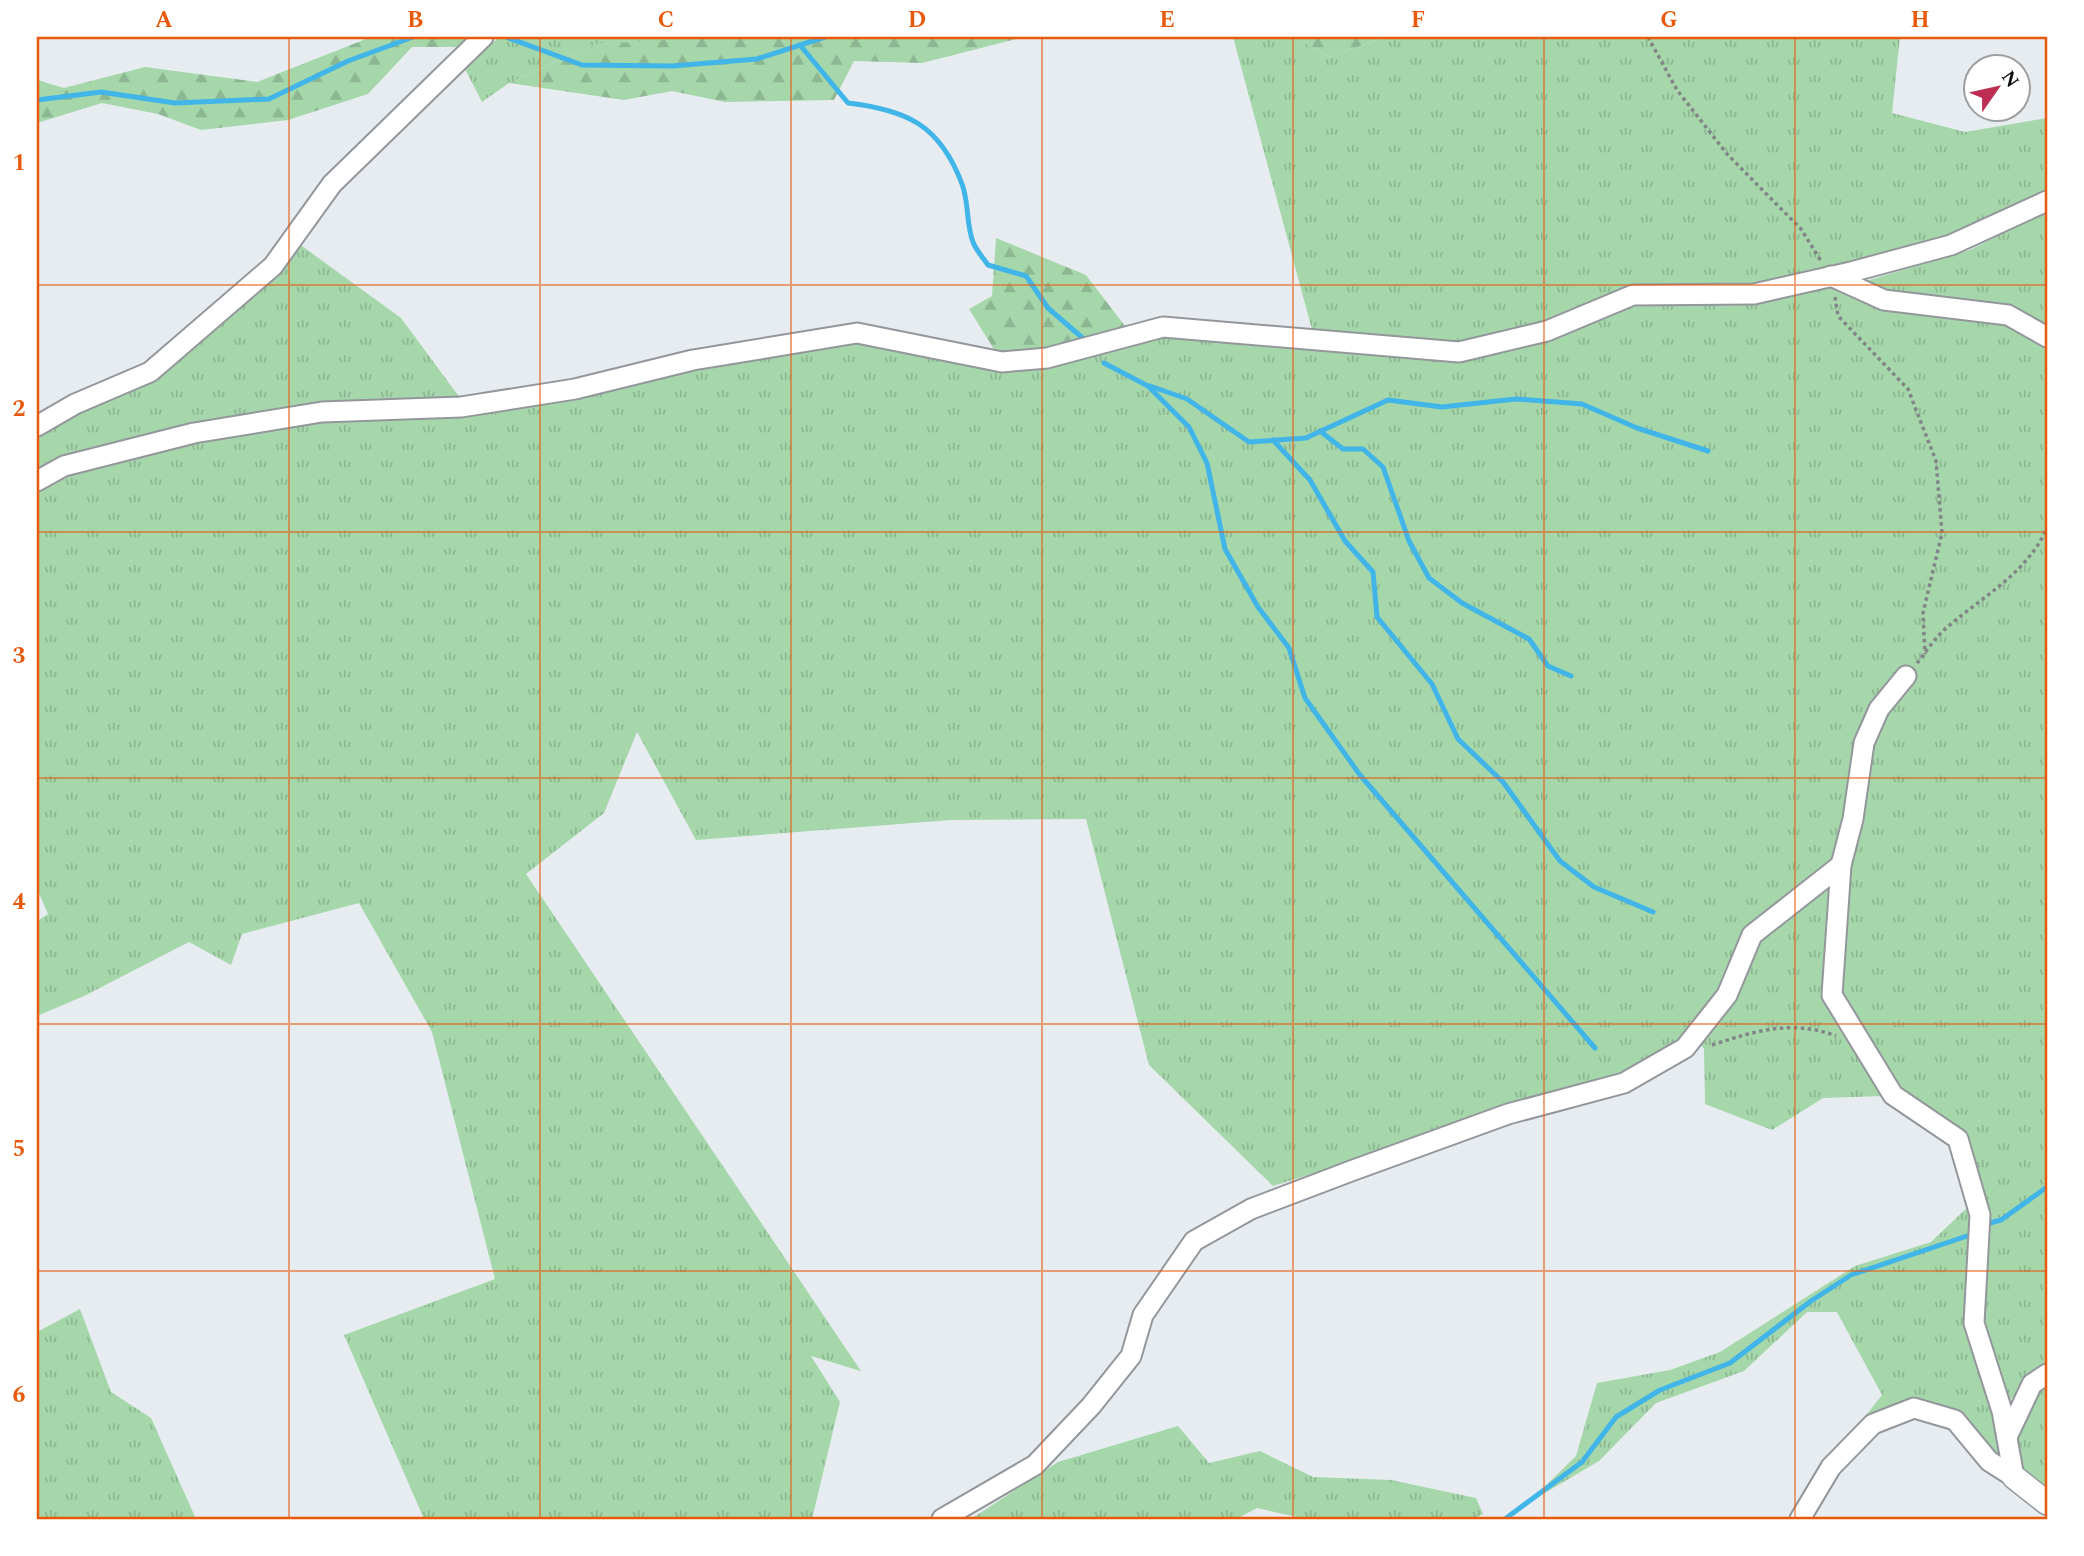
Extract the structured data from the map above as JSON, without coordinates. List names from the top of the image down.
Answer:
{
  "north": "top right",
  "grid": {
    "columns": [
      "A",
      "B",
      "C",
      "D",
      "E",
      "F",
      "G",
      "H"
    ],
    "rows": [
      "1",
      "2",
      "3",
      "4",
      "5",
      "6"
    ]
  }
}
